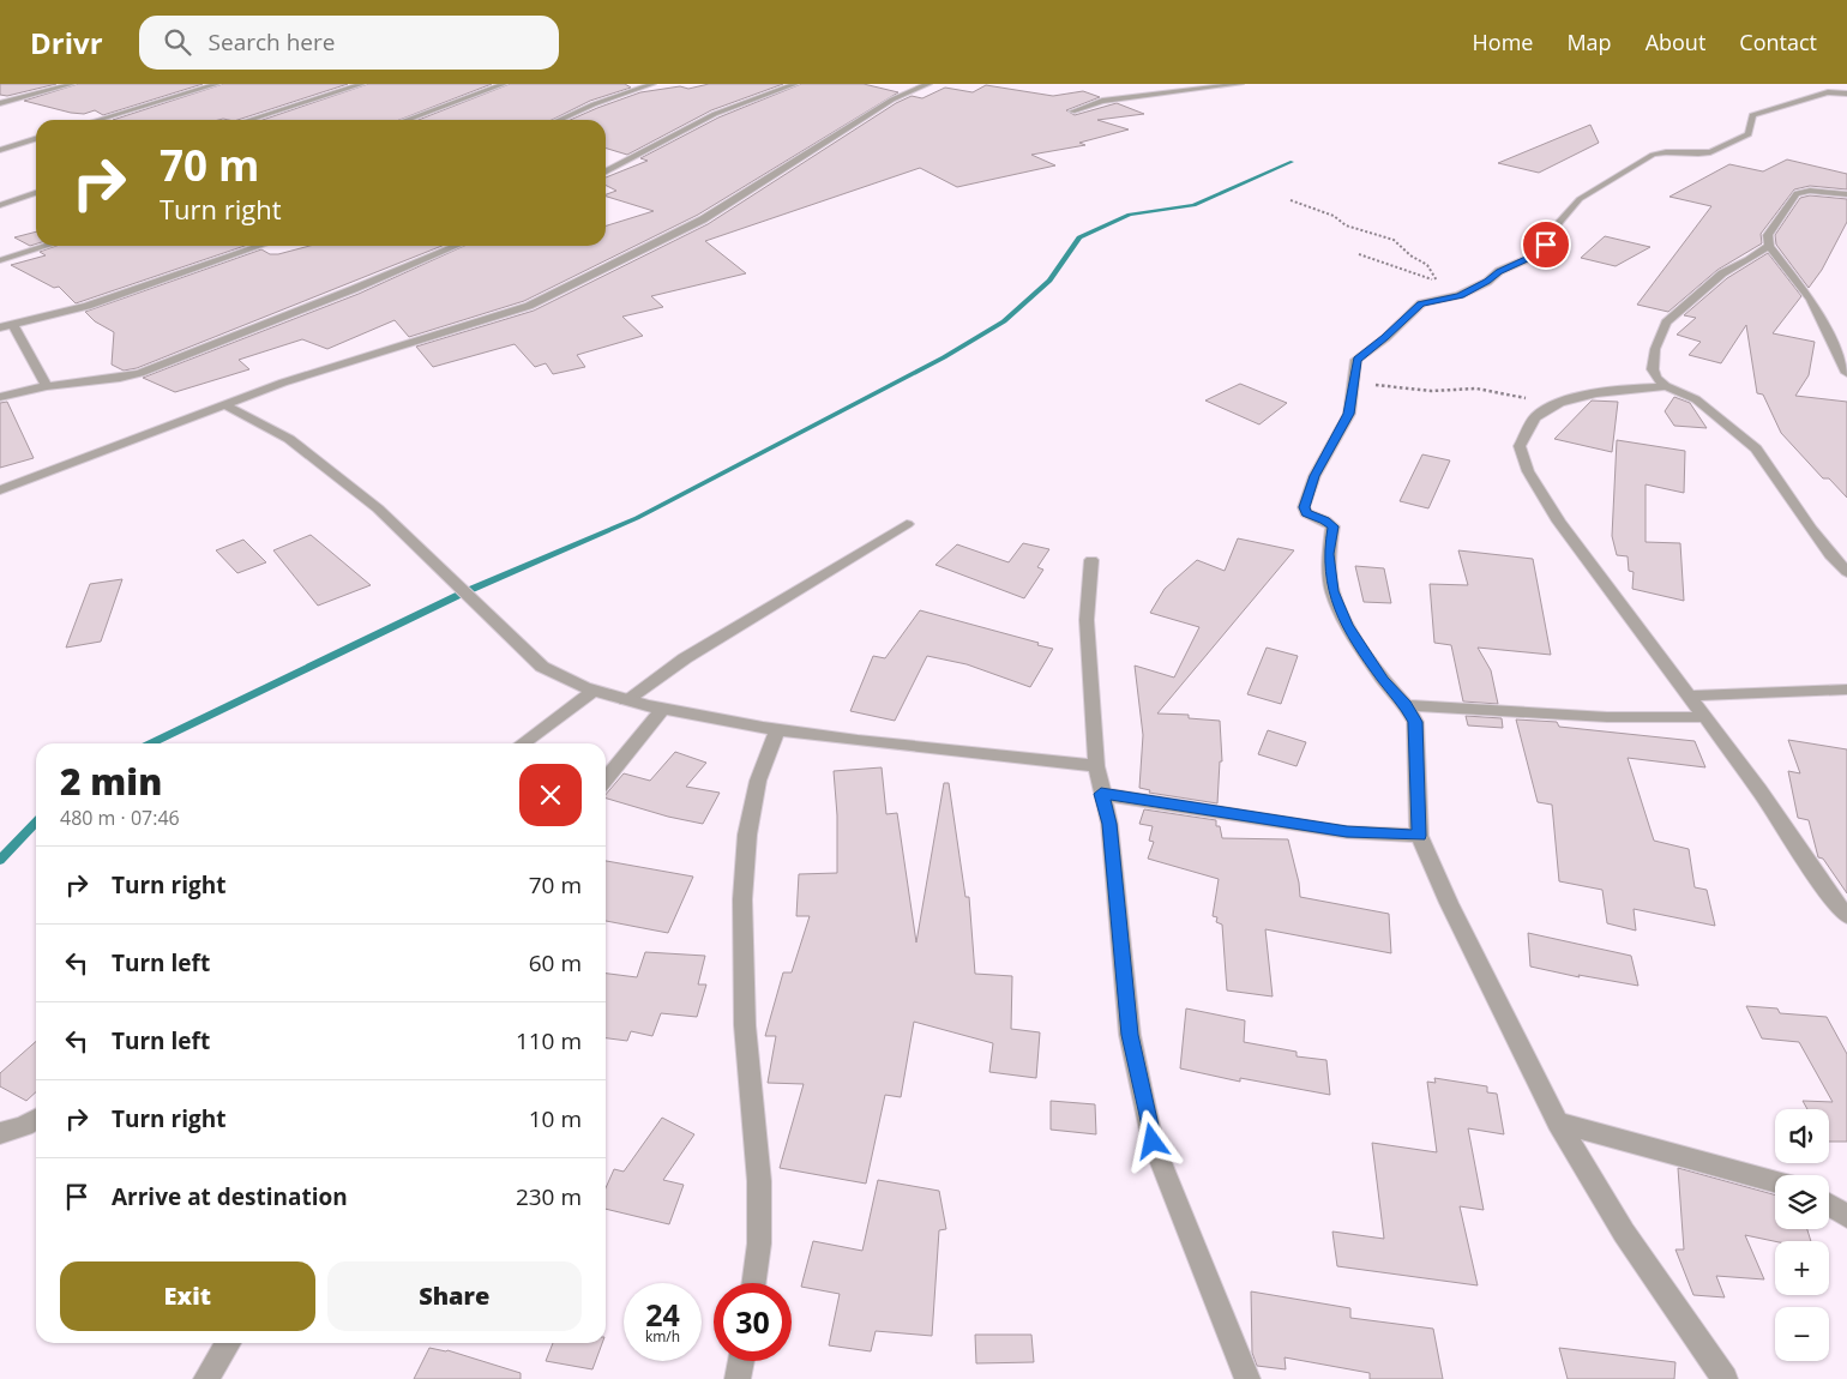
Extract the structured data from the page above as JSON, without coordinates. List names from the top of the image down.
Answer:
{
  "page": {
    "header": "Drivr",
    "search": "Search here",
    "nav": [
      "Home",
      "Map",
      "About",
      "Contact"
    ],
    "turn": ["70 m", "Turn right"],
    "heading": ["2 min", "480 m · 07:46"],
    "list": [
      {
        "name": "Turn right",
        "value": "70 m"
      },
      {
        "name": "Turn left",
        "value": "60 m"
      },
      {
        "name": "Turn left",
        "value": "110 m"
      },
      {
        "name": "Turn right",
        "value": "10 m"
      },
      {
        "name": "Arrive at destination",
        "value": "230 m"
      }
    ],
    "map_buttons": ["+", "−"],
    "buttons": ["Exit", "Share"],
    "speed": "24 km/h",
    "limit": "30"
  }
}
